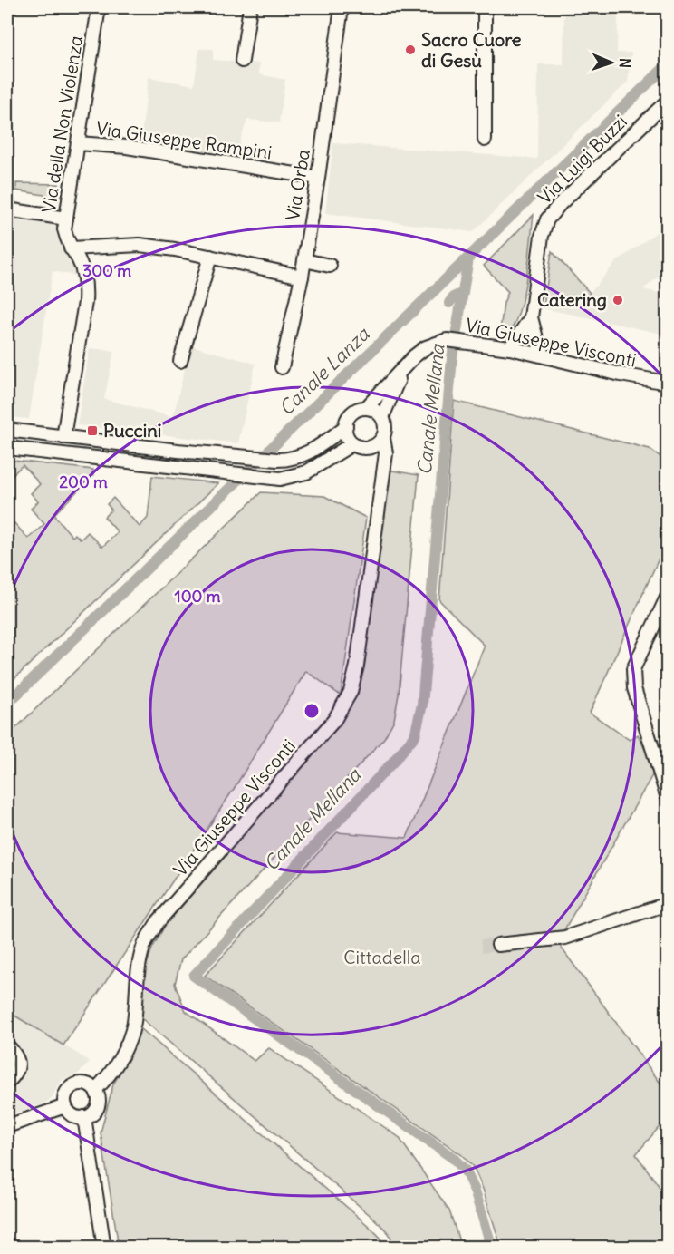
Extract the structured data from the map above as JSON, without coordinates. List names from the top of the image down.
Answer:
{
  "streets": {
    "street": [
      "Via della Non Violenza",
      "Via Giuseppe Rampini",
      "Via Luigi Buzzi",
      "Via Orba",
      "Via Giuseppe Visconti"
    ]
  },
  "crossings": [
    ["Via della Non Violenza", "Via Giuseppe Rampini"],
    ["Via Giuseppe Rampini", "Via Orba"],
    ["Via Luigi Buzzi", "Via Giuseppe Visconti"]
  ],
  "water": ["Canale Lanza", "Canale Mellana"],
  "parks": ["Cittadella"],
  "places": {
    "other": ["Sacro Cuore di Gesù", "Catering"],
    "transit": ["Puccini"]
  },
  "north": "right",
  "rings": ["300 m", "200 m", "100 m"]
}
